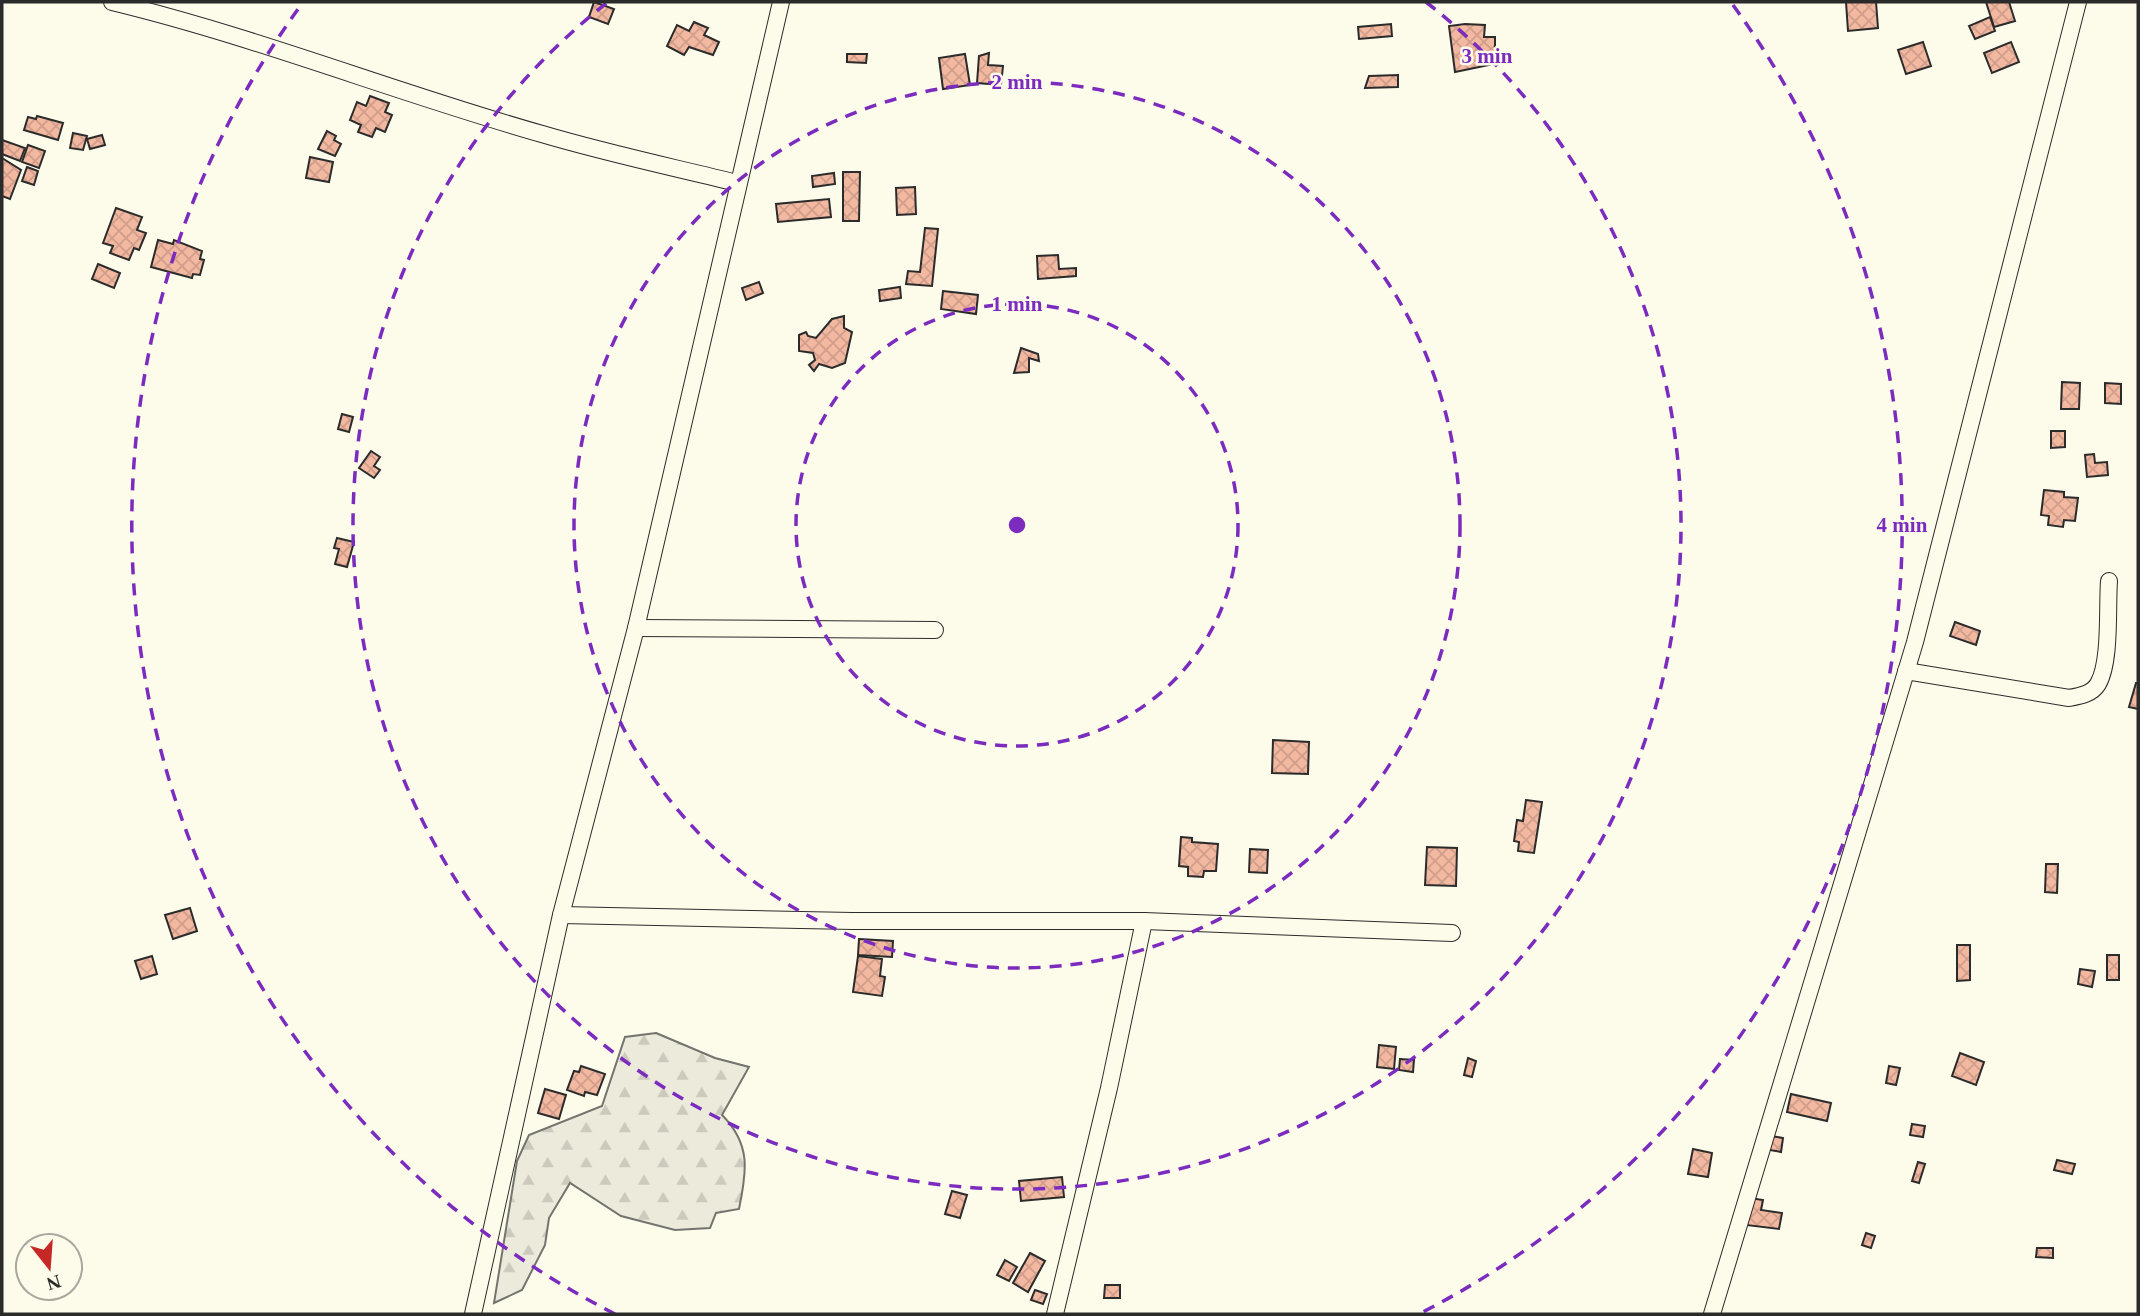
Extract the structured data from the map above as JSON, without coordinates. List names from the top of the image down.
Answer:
{
  "north": "bottom",
  "rings": [
    "3 min",
    "2 min",
    "1 min",
    "4 min"
  ]
}
